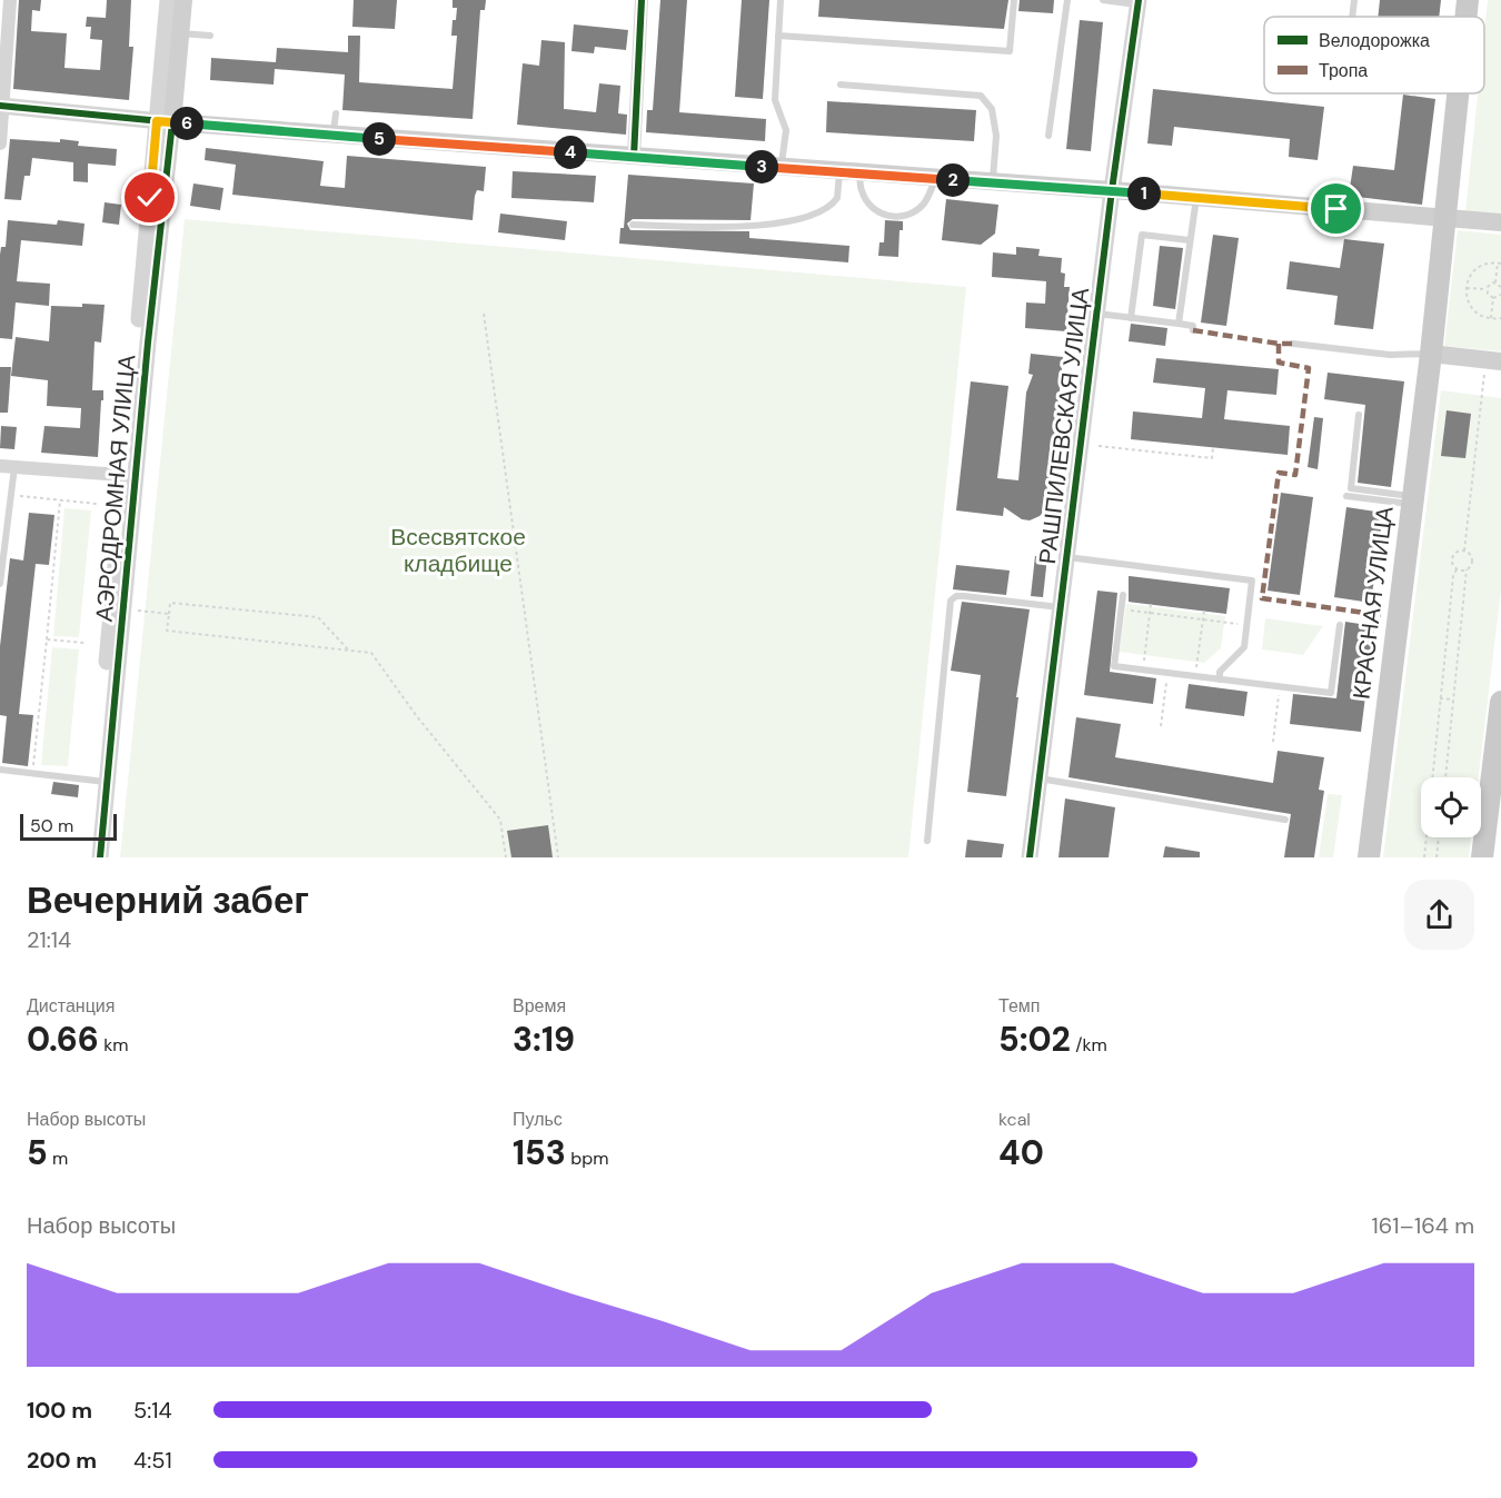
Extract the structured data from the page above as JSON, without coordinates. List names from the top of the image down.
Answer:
{
  "streets": {
    "main road": ["АЭРОДРОМНАЯ УЛИЦА", "КРАСНАЯ УЛИЦА"],
    "street": ["РАШПИЛЕВСКАЯ УЛИЦА"]
  },
  "parks": ["Всесвятское кладбище"],
  "legend": ["Велодорожка", "Тропа"],
  "scale_bar": "50 m",
  "page": {
    "pins": [
      "6",
      "5",
      "4",
      "3",
      "2",
      "1"
    ],
    "scale": "50 m",
    "heading": ["Вечерний забег", "21:14"],
    "stats": [
      ["Дистанция", "0.66 km"],
      ["Время", "3:19"],
      ["Темп", "5:02 /km"],
      ["Набор высоты", "5 m"],
      ["Пульс", "153 bpm"],
      ["kcal", "40"]
    ],
    "chart": ["Набор высоты", "161–164 m"],
    "list": [
      {
        "name": "100 m",
        "note": "5:14"
      },
      {
        "name": "200 m",
        "note": "4:51"
      }
    ]
  }
}
